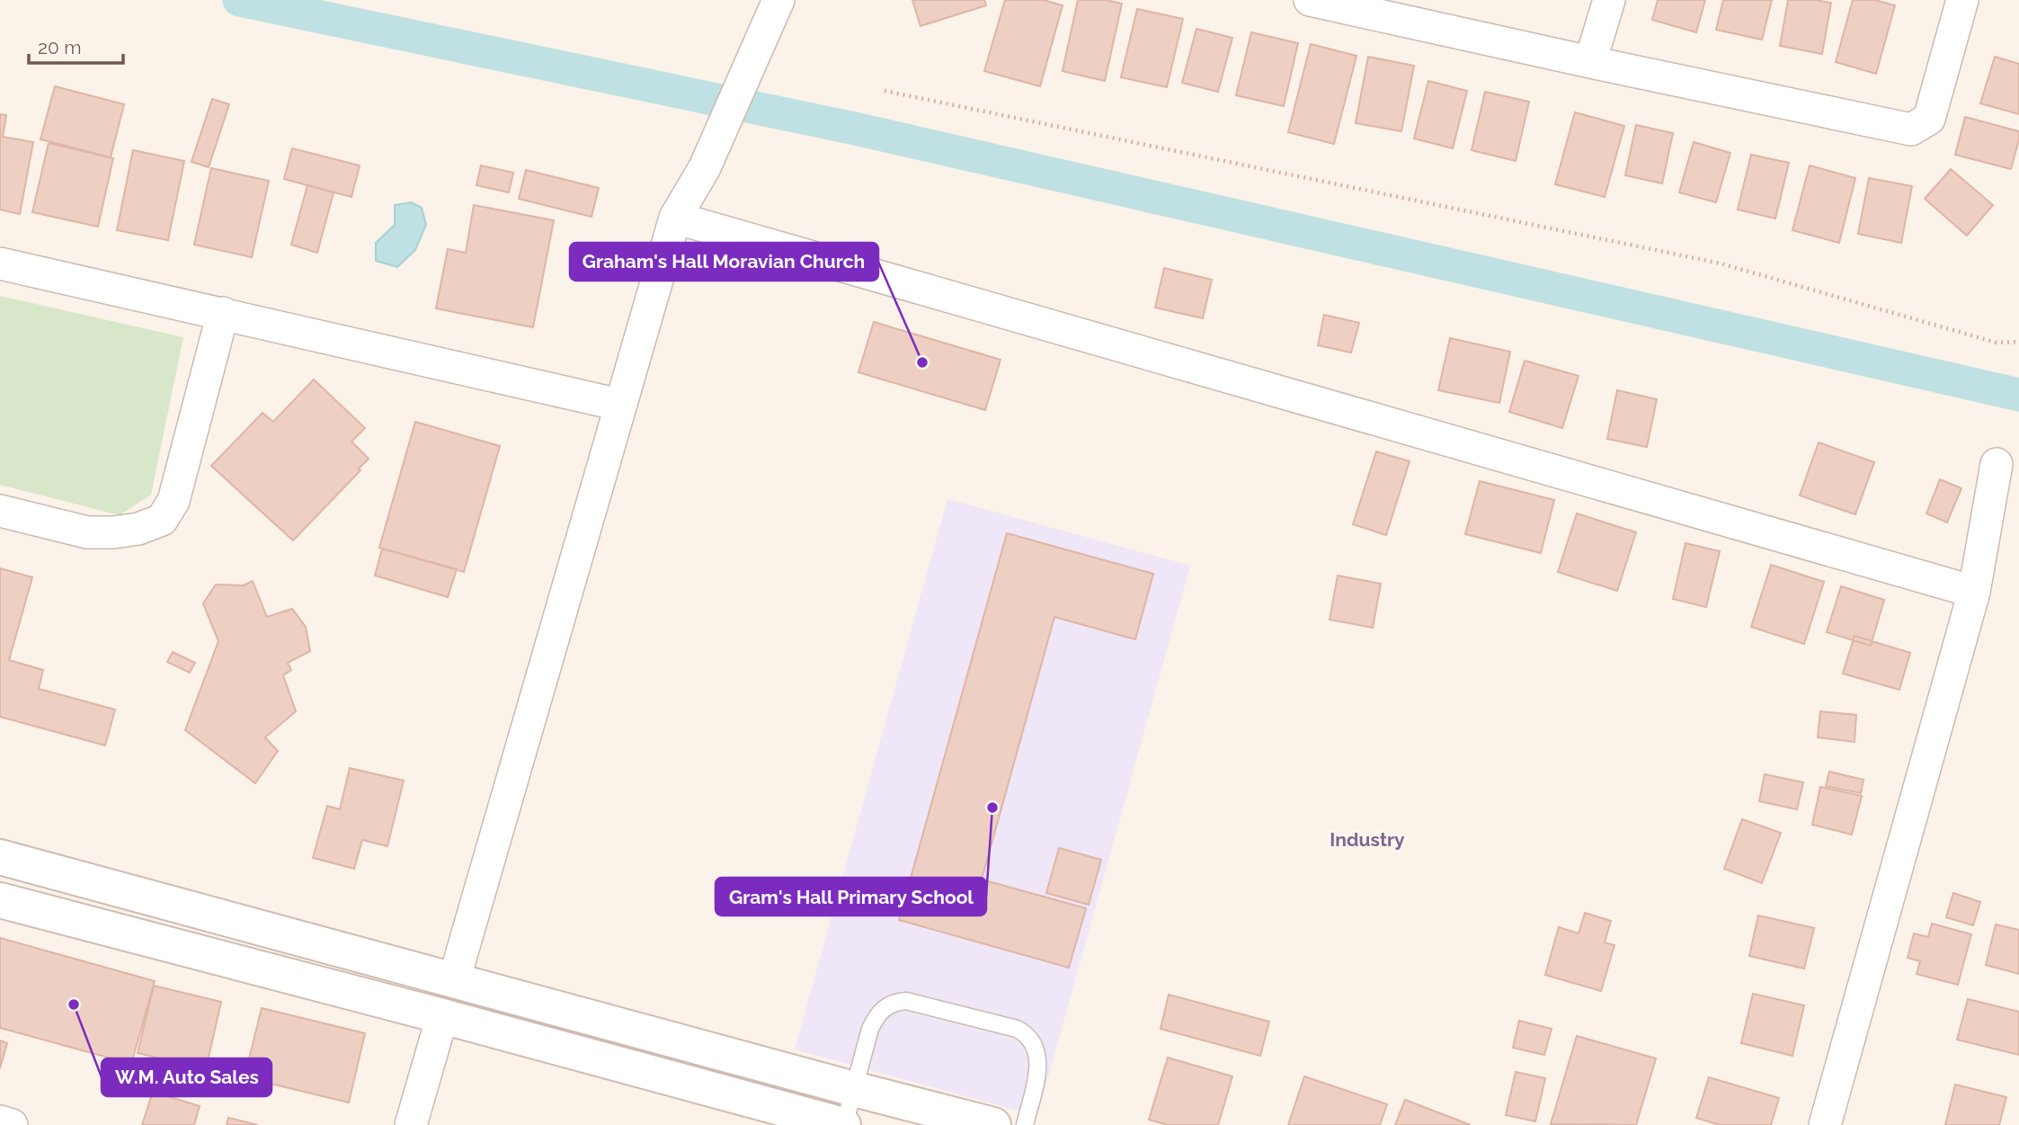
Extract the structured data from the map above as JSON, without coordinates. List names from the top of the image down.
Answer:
{
  "districts": ["Industry"],
  "places": ["Graham's Hall Moravian Church", "Gram's Hall Primary School", "W.M. Auto Sales"],
  "scale_bar": "20 m"
}
